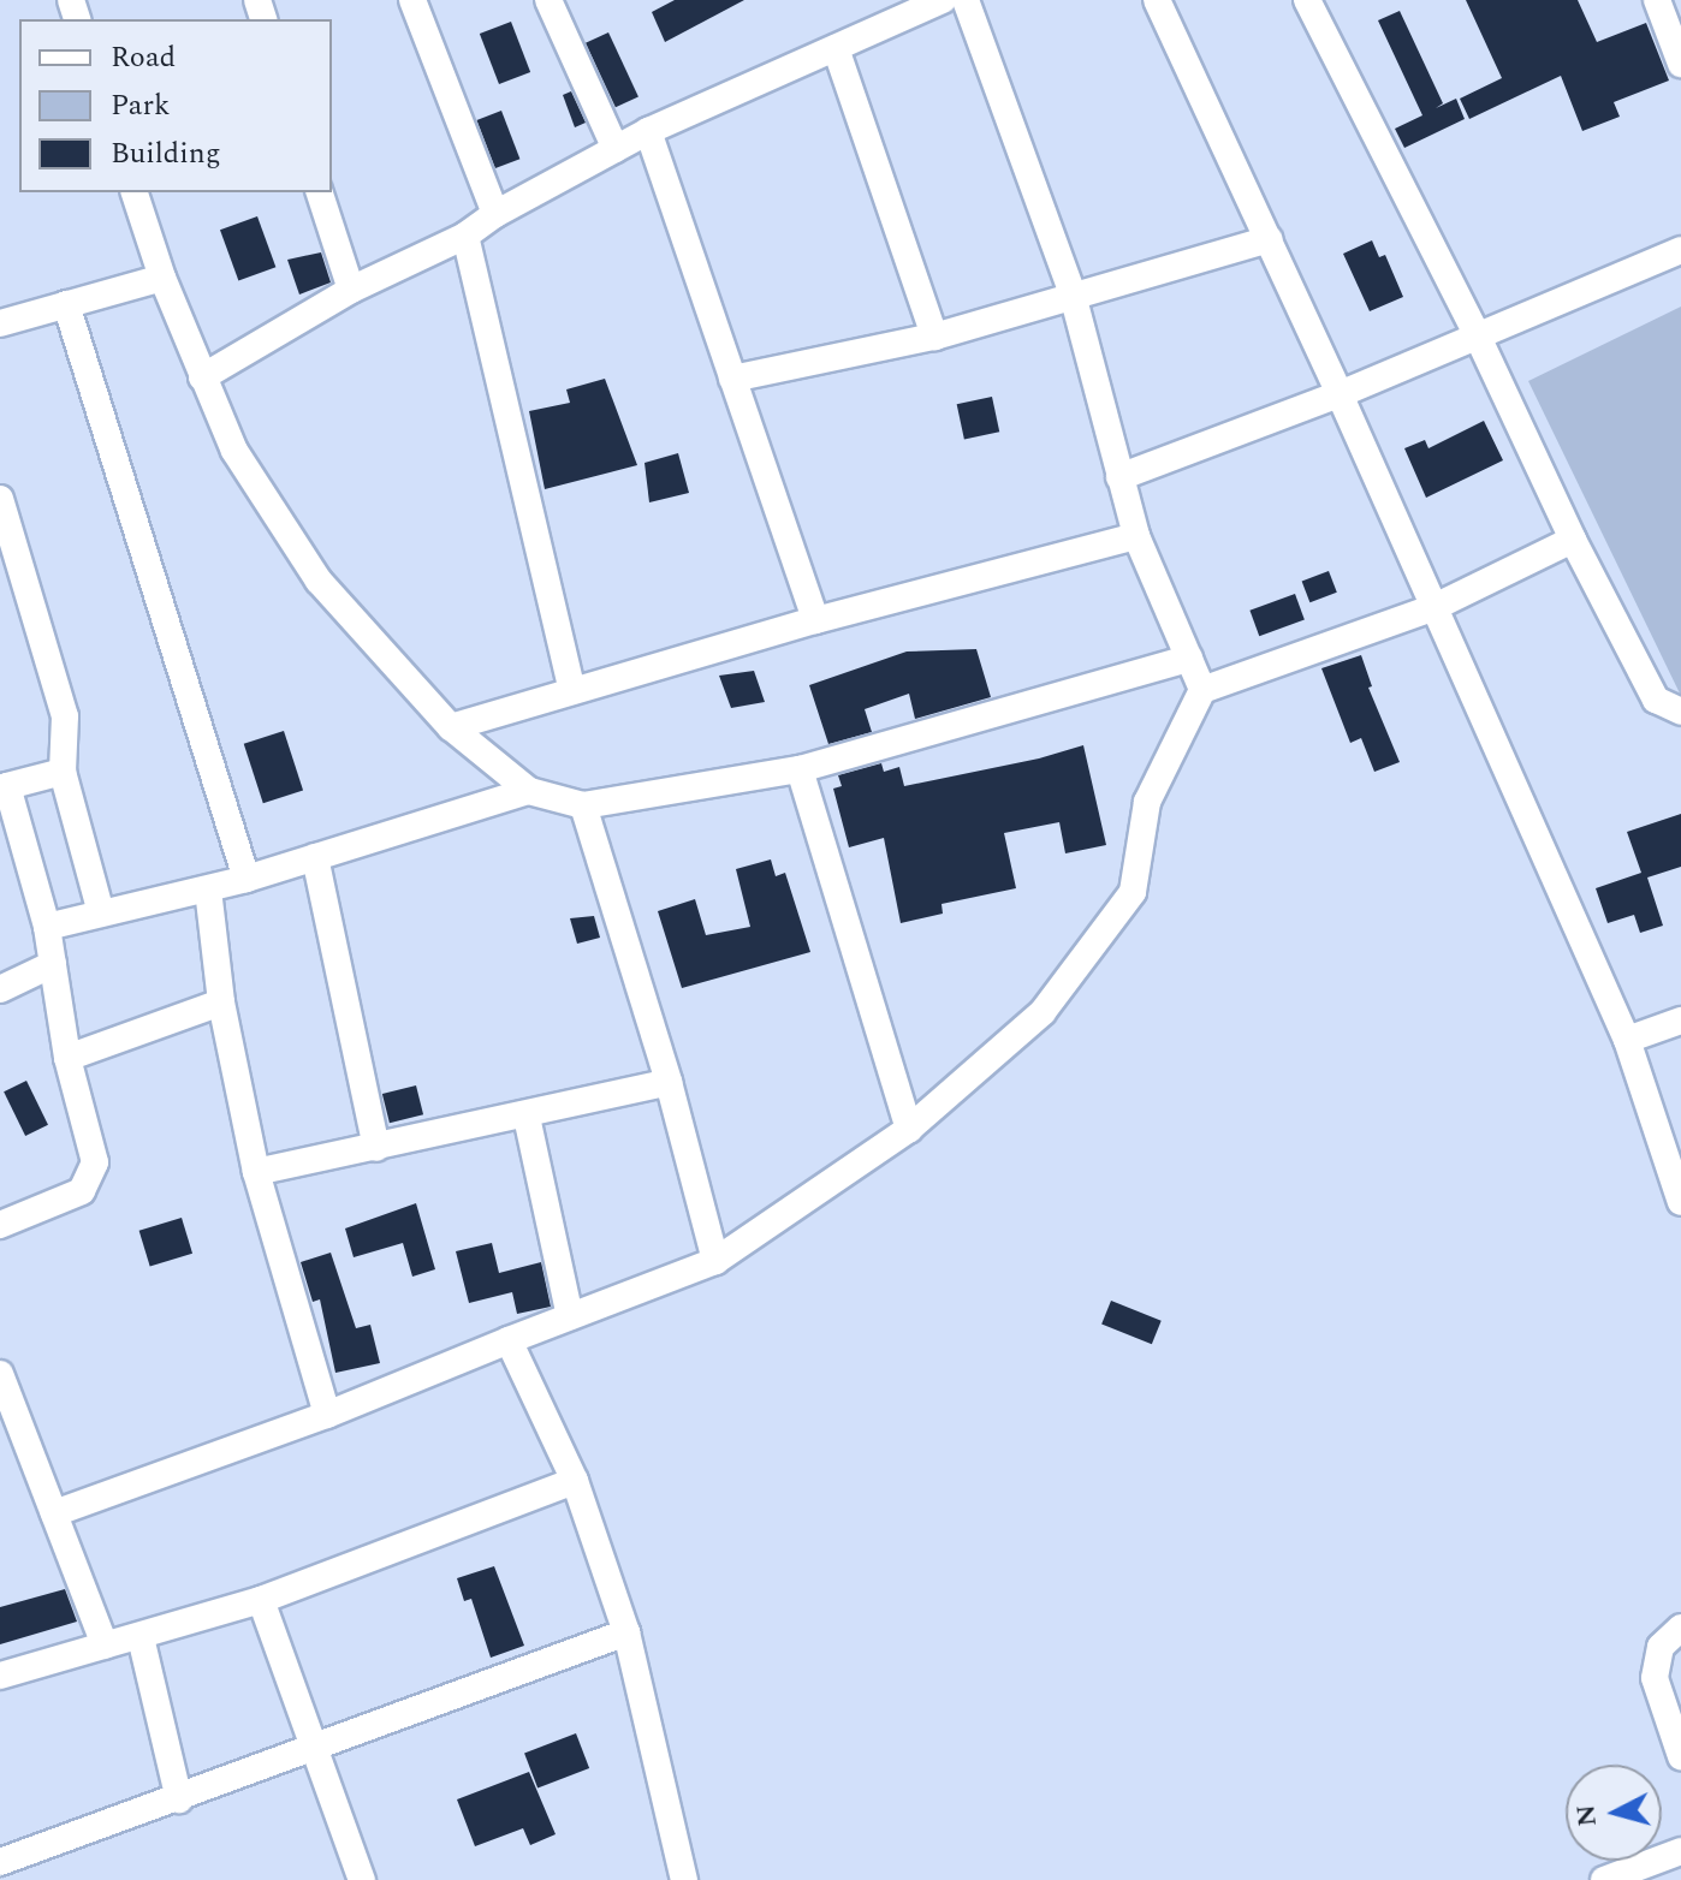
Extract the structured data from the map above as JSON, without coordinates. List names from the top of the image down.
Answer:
{
  "legend": ["Road", "Park", "Building"],
  "north": "left"
}
